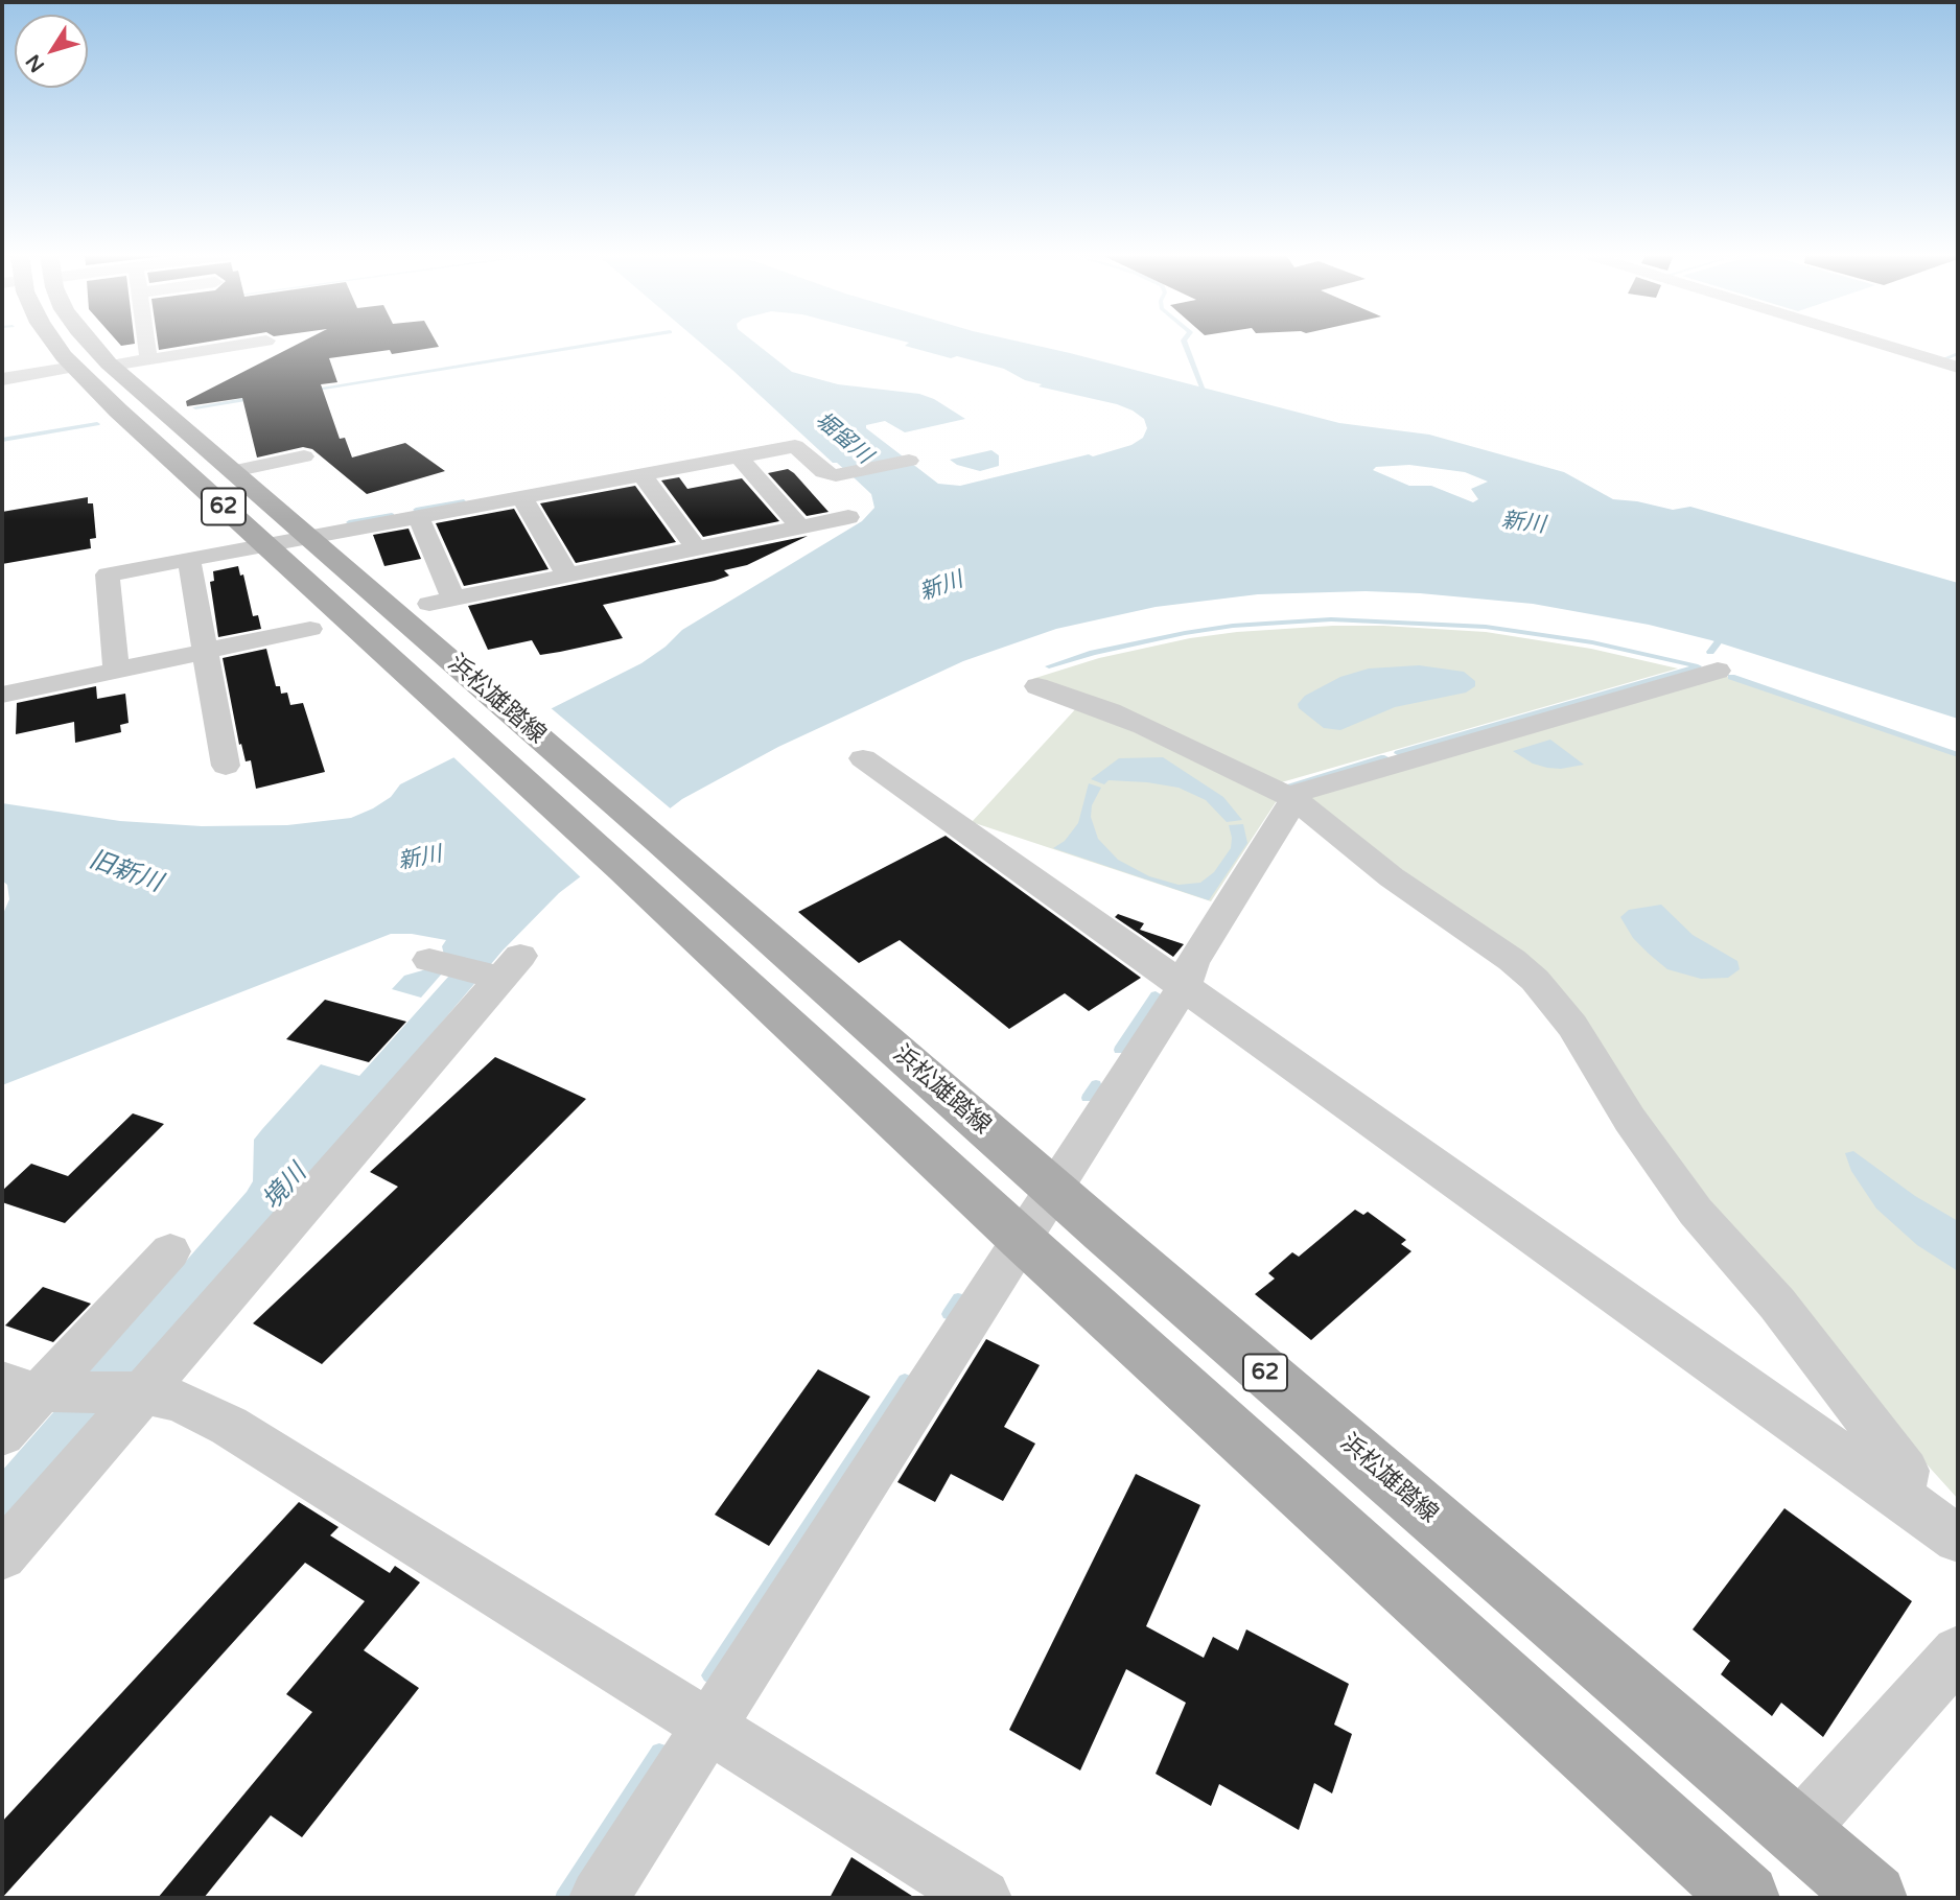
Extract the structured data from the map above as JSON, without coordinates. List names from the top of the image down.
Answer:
{
  "streets": {
    "main road": ["62", "浜松雄踏線"]
  },
  "water": [
    "堀留川",
    "新川",
    "旧新川",
    "境川"
  ],
  "north": "bottom left"
}
